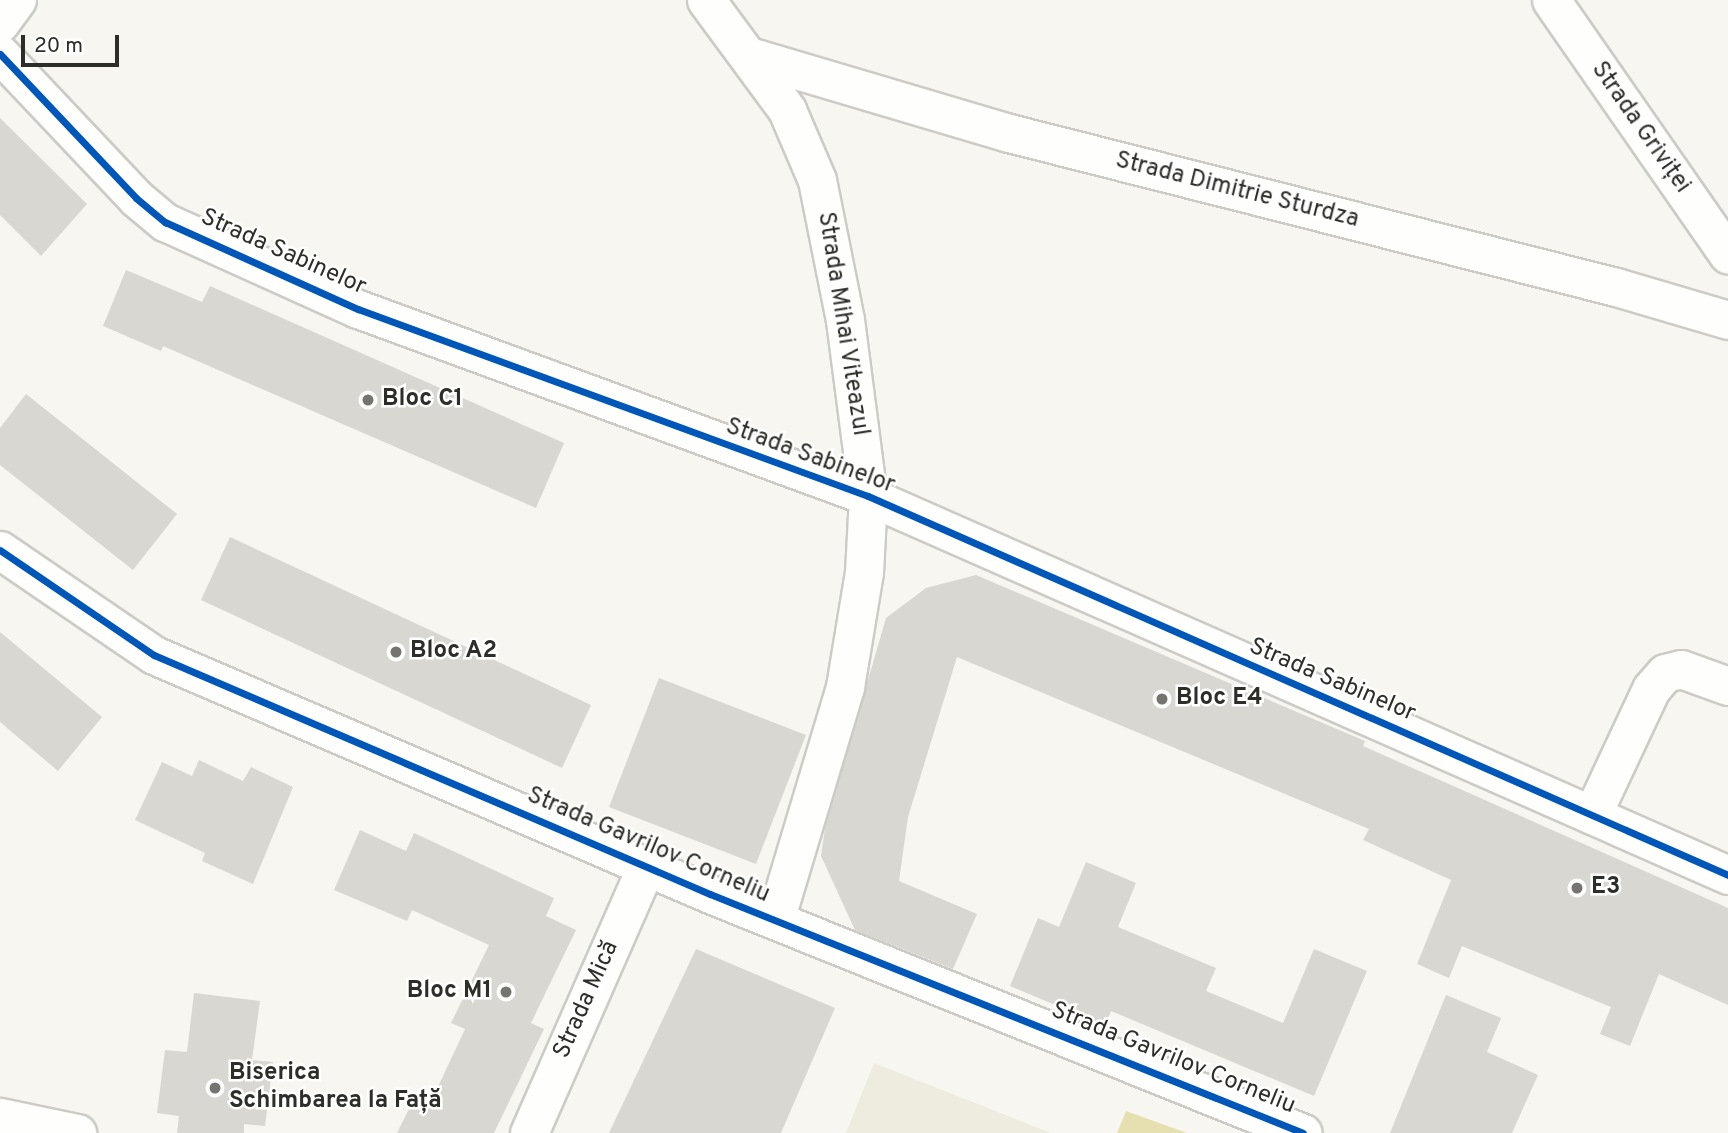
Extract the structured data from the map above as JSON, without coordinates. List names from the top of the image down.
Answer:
{
  "streets": {
    "street": [
      "Strada Griviței",
      "Strada Dimitrie Sturdza",
      "Strada Sabinelor",
      "Strada Mihai Viteazul",
      "Strada Gavrilov Corneliu",
      "Strada Mică"
    ]
  },
  "crossings": [
    ["Strada Dimitrie Sturdza", "Strada Mihai Viteazul"],
    ["Strada Sabinelor", "Strada Mihai Viteazul"],
    ["Strada Mihai Viteazul", "Strada Gavrilov Corneliu"],
    ["Strada Gavrilov Corneliu", "Strada Mică"]
  ],
  "places": [
    "Bloc C1",
    "Bloc A2",
    "Bloc E4",
    "E3",
    "Bloc M1",
    "Biserica Schimbarea la Față"
  ],
  "scale_bar": "20 m"
}
